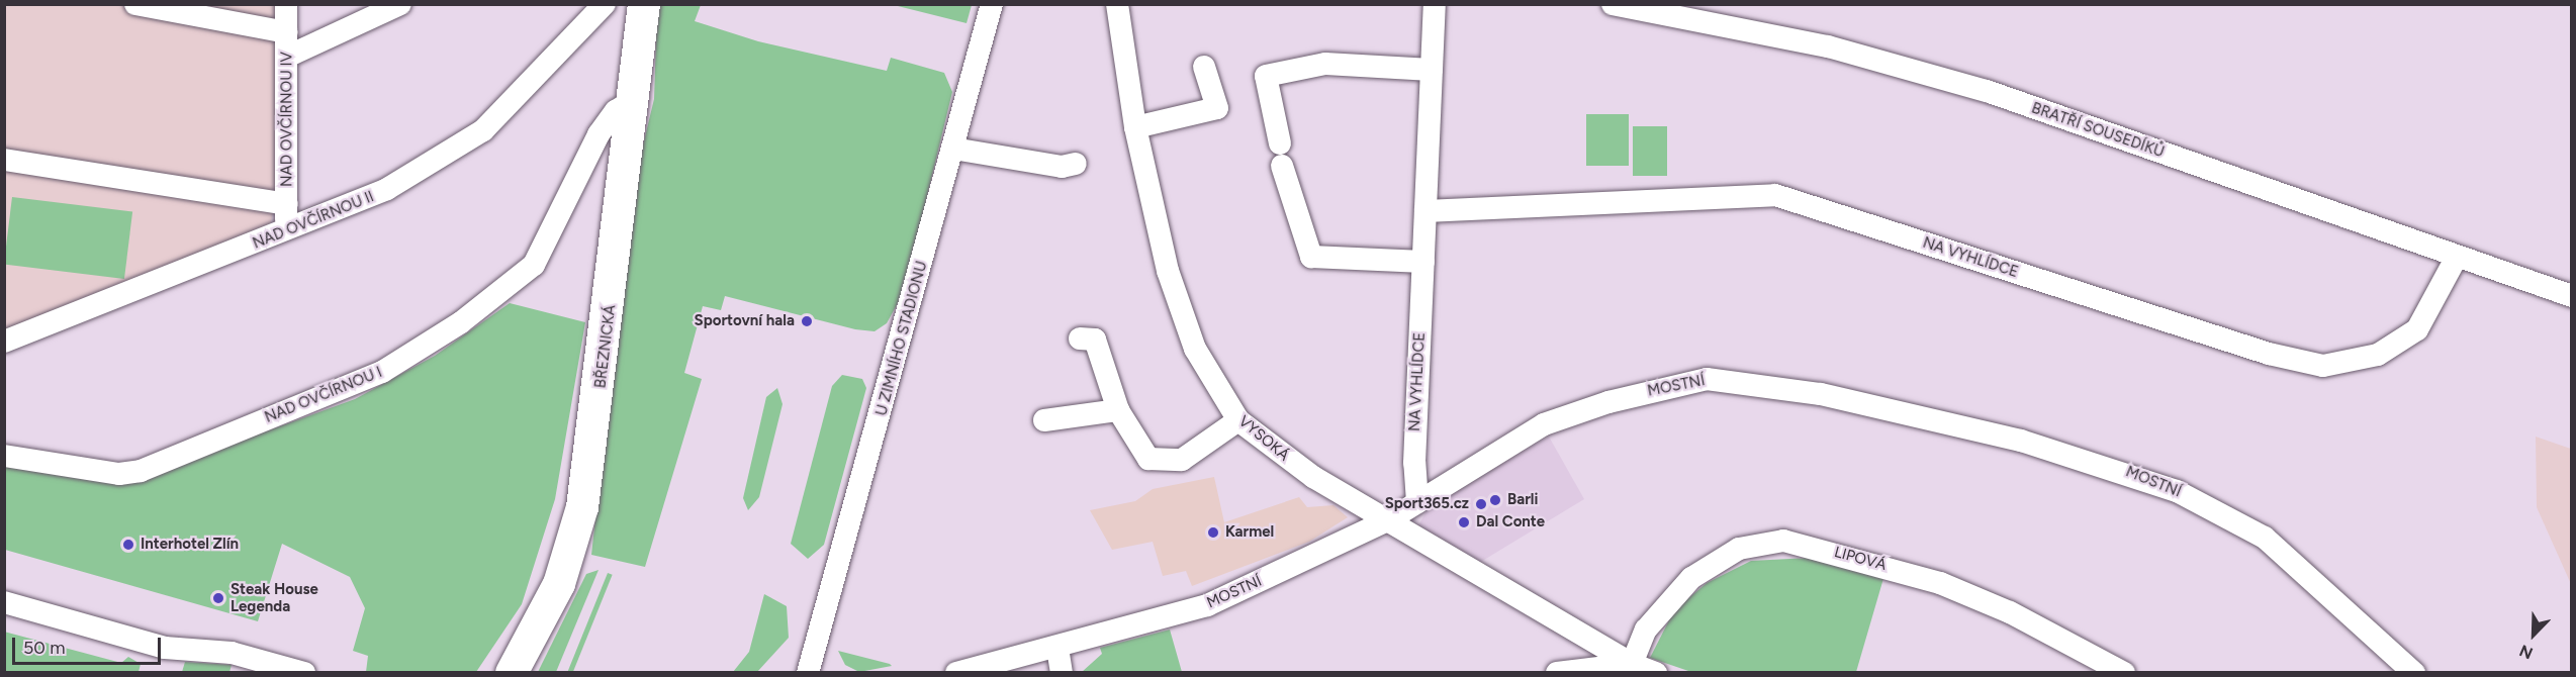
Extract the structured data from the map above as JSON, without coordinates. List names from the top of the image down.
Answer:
{
  "streets": {
    "main road": ["BŘEZNICKÁ"],
    "street": [
      "NAD OVČÍRNOU IV",
      "BRATŘÍ SOUSEDÍKŮ",
      "NAD OVČÍRNOU II",
      "NA VYHLÍDCE",
      "U ZIMNÍHO STADIONU",
      "MOSTNÍ",
      "NAD OVČÍRNOU I",
      "VYSOKÁ",
      "LIPOVÁ"
    ]
  },
  "crossings": [
    ["NAD OVČÍRNOU IV", "NAD OVČÍRNOU II"],
    ["BRATŘÍ SOUSEDÍKŮ", "NA VYHLÍDCE"],
    ["NA VYHLÍDCE", "MOSTNÍ"],
    ["BŘEZNICKÁ", "NAD OVČÍRNOU I"],
    ["MOSTNÍ", "VYSOKÁ"],
    ["VYSOKÁ", "LIPOVÁ"]
  ],
  "places": [
    "Sportovní hala",
    "Barli",
    "Sport365.cz",
    "Dal Conte",
    "Karmel",
    "Interhotel Zlín",
    "Steak House Legenda"
  ],
  "scale_bar": "50 m",
  "north": "bottom left"
}
